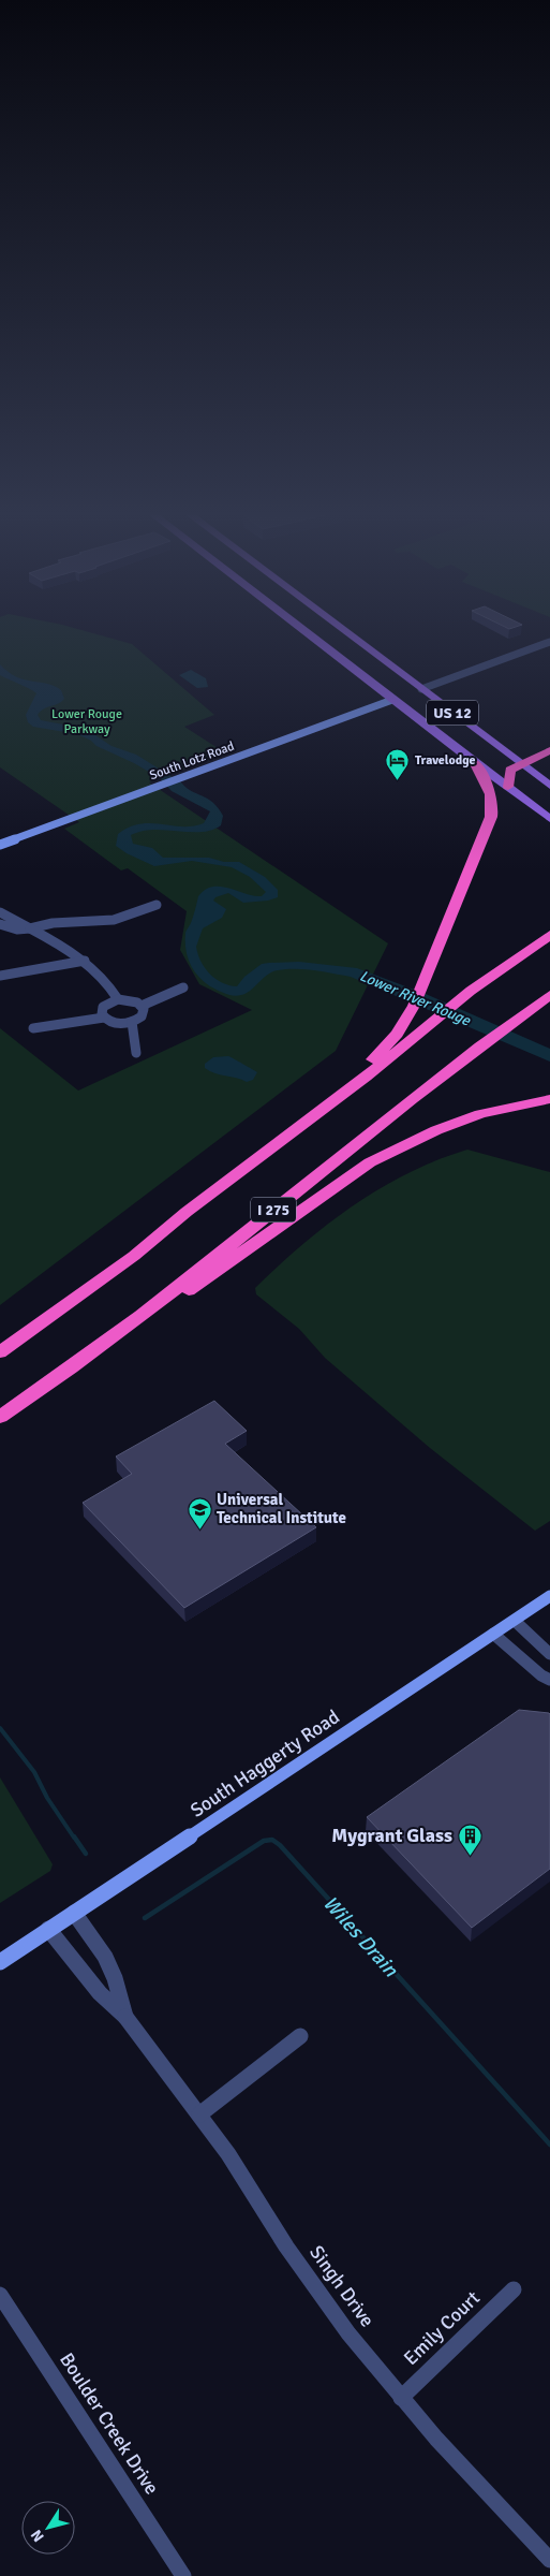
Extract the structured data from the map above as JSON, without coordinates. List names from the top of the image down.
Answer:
{
  "streets": {
    "highway": ["I 275"],
    "main road": ["US 12"],
    "street": [
      "South Lotz Road",
      "South Haggerty Road",
      "Singh Drive",
      "Emily Court",
      "Boulder Creek Drive"
    ]
  },
  "crossings": [
    ["US 12", "South Lotz Road"],
    ["South Haggerty Road", "Singh Drive"],
    ["Singh Drive", "Emily Court"]
  ],
  "water": ["Lower River Rouge", "Wiles Drain"],
  "parks": ["Lower Rouge Parkway"],
  "places": {
    "hotel": ["Travelodge"],
    "school or university": ["Universal Technical Institute"],
    "building": ["Mygrant Glass"]
  },
  "north": "bottom left"
}
